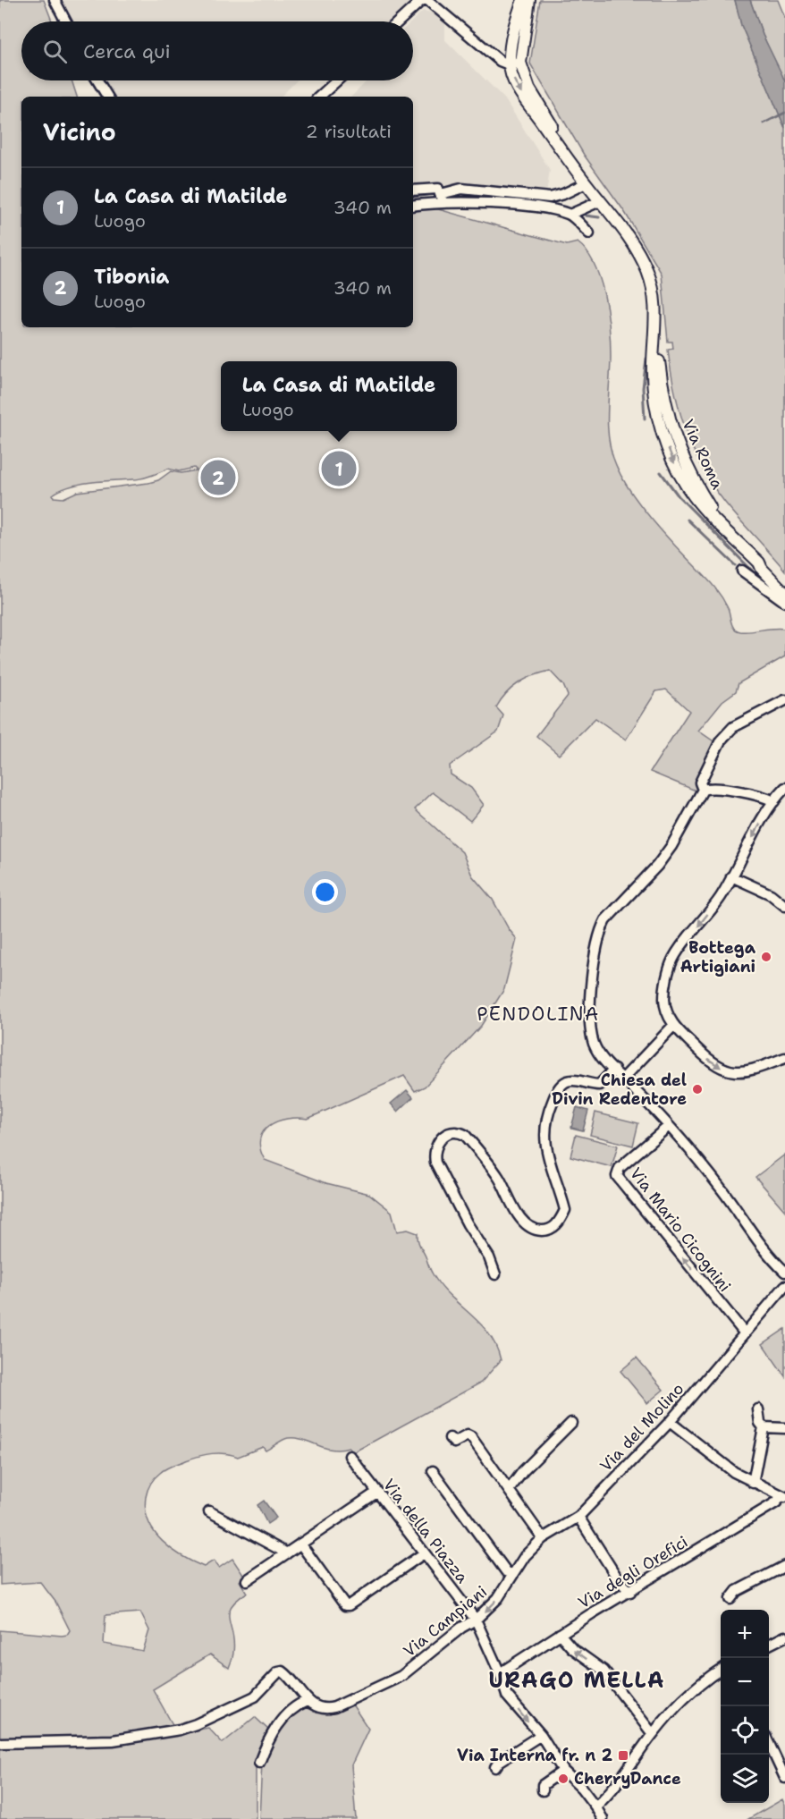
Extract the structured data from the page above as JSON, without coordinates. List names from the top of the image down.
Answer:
{
  "streets": {
    "street": [
      "Via Roma",
      "Via Mario Cicognini",
      "Via del Molino",
      "Via della Piazza",
      "Via degli Orefici",
      "Via Campiani"
    ]
  },
  "crossings": [
    ["Via Mario Cicognini", "Via del Molino"],
    ["Via del Molino", "Via Campiani"],
    ["Via della Piazza", "Via degli Orefici"],
    ["Via della Piazza", "Via Campiani"]
  ],
  "districts": ["PENDOLINA", "URAGO MELLA"],
  "places": {
    "other": ["Bottega Artigiani", "Chiesa del Divin Redentore", "CherryDance"],
    "transit": ["Via Interna fr. n 2"]
  },
  "page": {
    "search": "Cerca qui",
    "heading": ["Vicino", "2 risultati"],
    "list": [
      {
        "mark": "1",
        "name": "La Casa di Matilde",
        "note": "Luogo",
        "value": "340 m"
      },
      {
        "mark": "2",
        "name": "Tibonia",
        "note": "Luogo",
        "value": "340 m"
      }
    ],
    "popup": ["La Casa di Matilde", "Luogo"],
    "pins": ["1", "2"],
    "map_buttons": ["+", "−"]
  }
}
